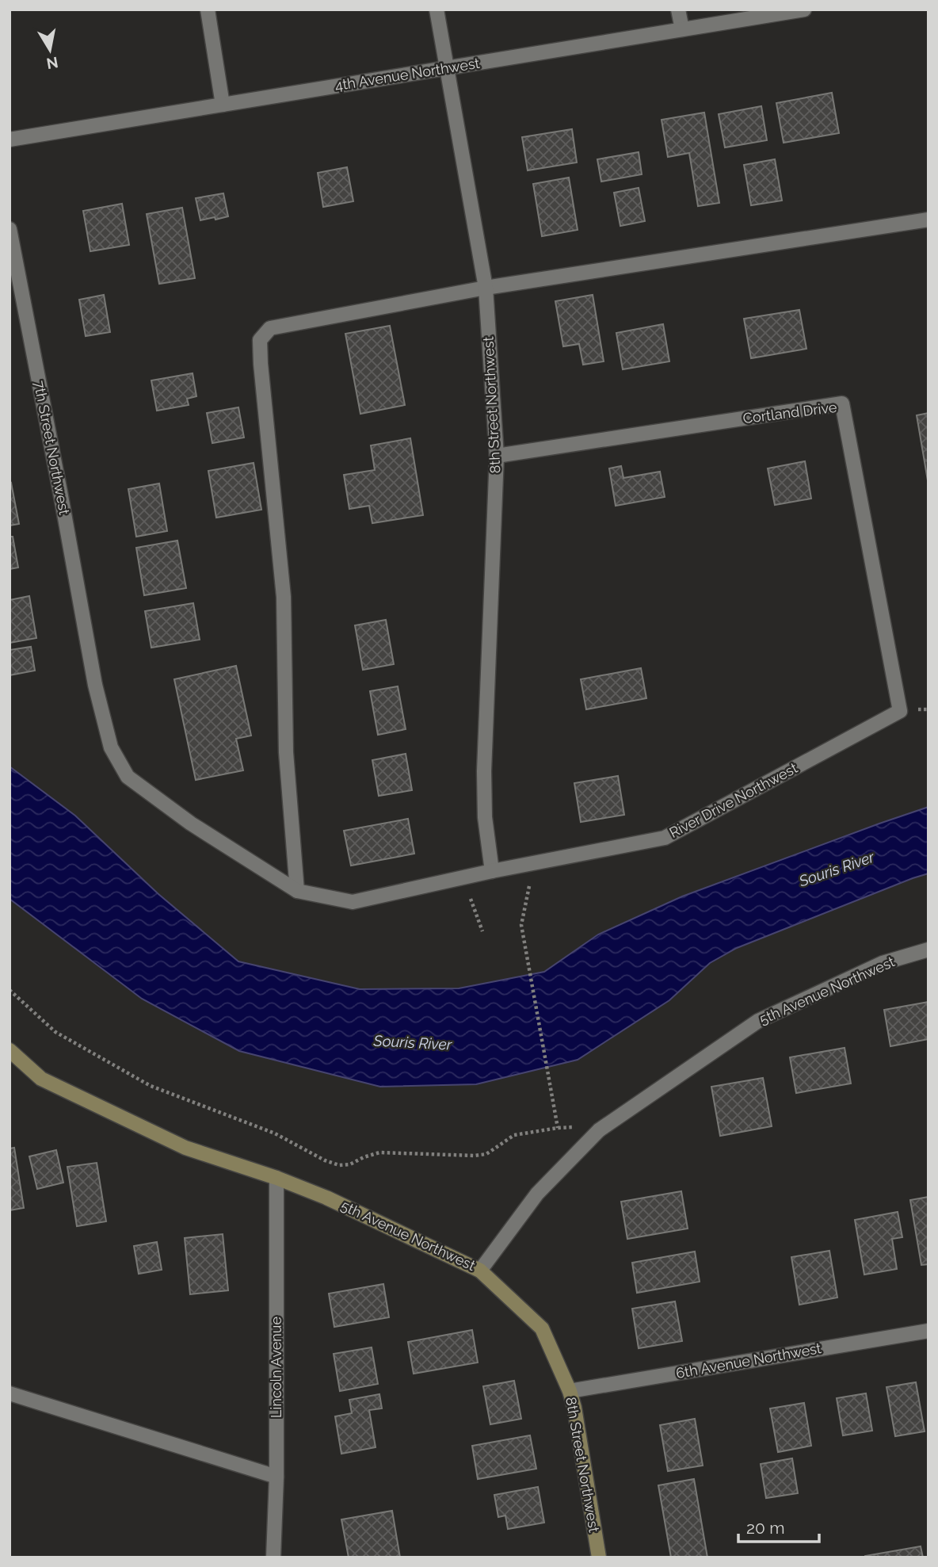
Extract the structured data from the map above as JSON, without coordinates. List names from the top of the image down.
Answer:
{
  "streets": {
    "street": [
      "4th Avenue Northwest",
      "8th Street Northwest",
      "Cortland Drive",
      "7th Street Northwest",
      "River Drive Northwest",
      "5th Avenue Northwest",
      "6th Avenue Northwest",
      "Lincoln Avenue"
    ]
  },
  "crossings": [
    ["4th Avenue Northwest", "8th Street Northwest"],
    ["8th Street Northwest", "Cortland Drive"],
    ["8th Street Northwest", "River Drive Northwest"],
    ["8th Street Northwest", "5th Avenue Northwest"],
    ["8th Street Northwest", "6th Avenue Northwest"],
    ["Cortland Drive", "River Drive Northwest"],
    ["7th Street Northwest", "River Drive Northwest"],
    ["5th Avenue Northwest", "Lincoln Avenue"]
  ],
  "water": ["Souris River"],
  "scale_bar": "20 m",
  "north": "bottom"
}
